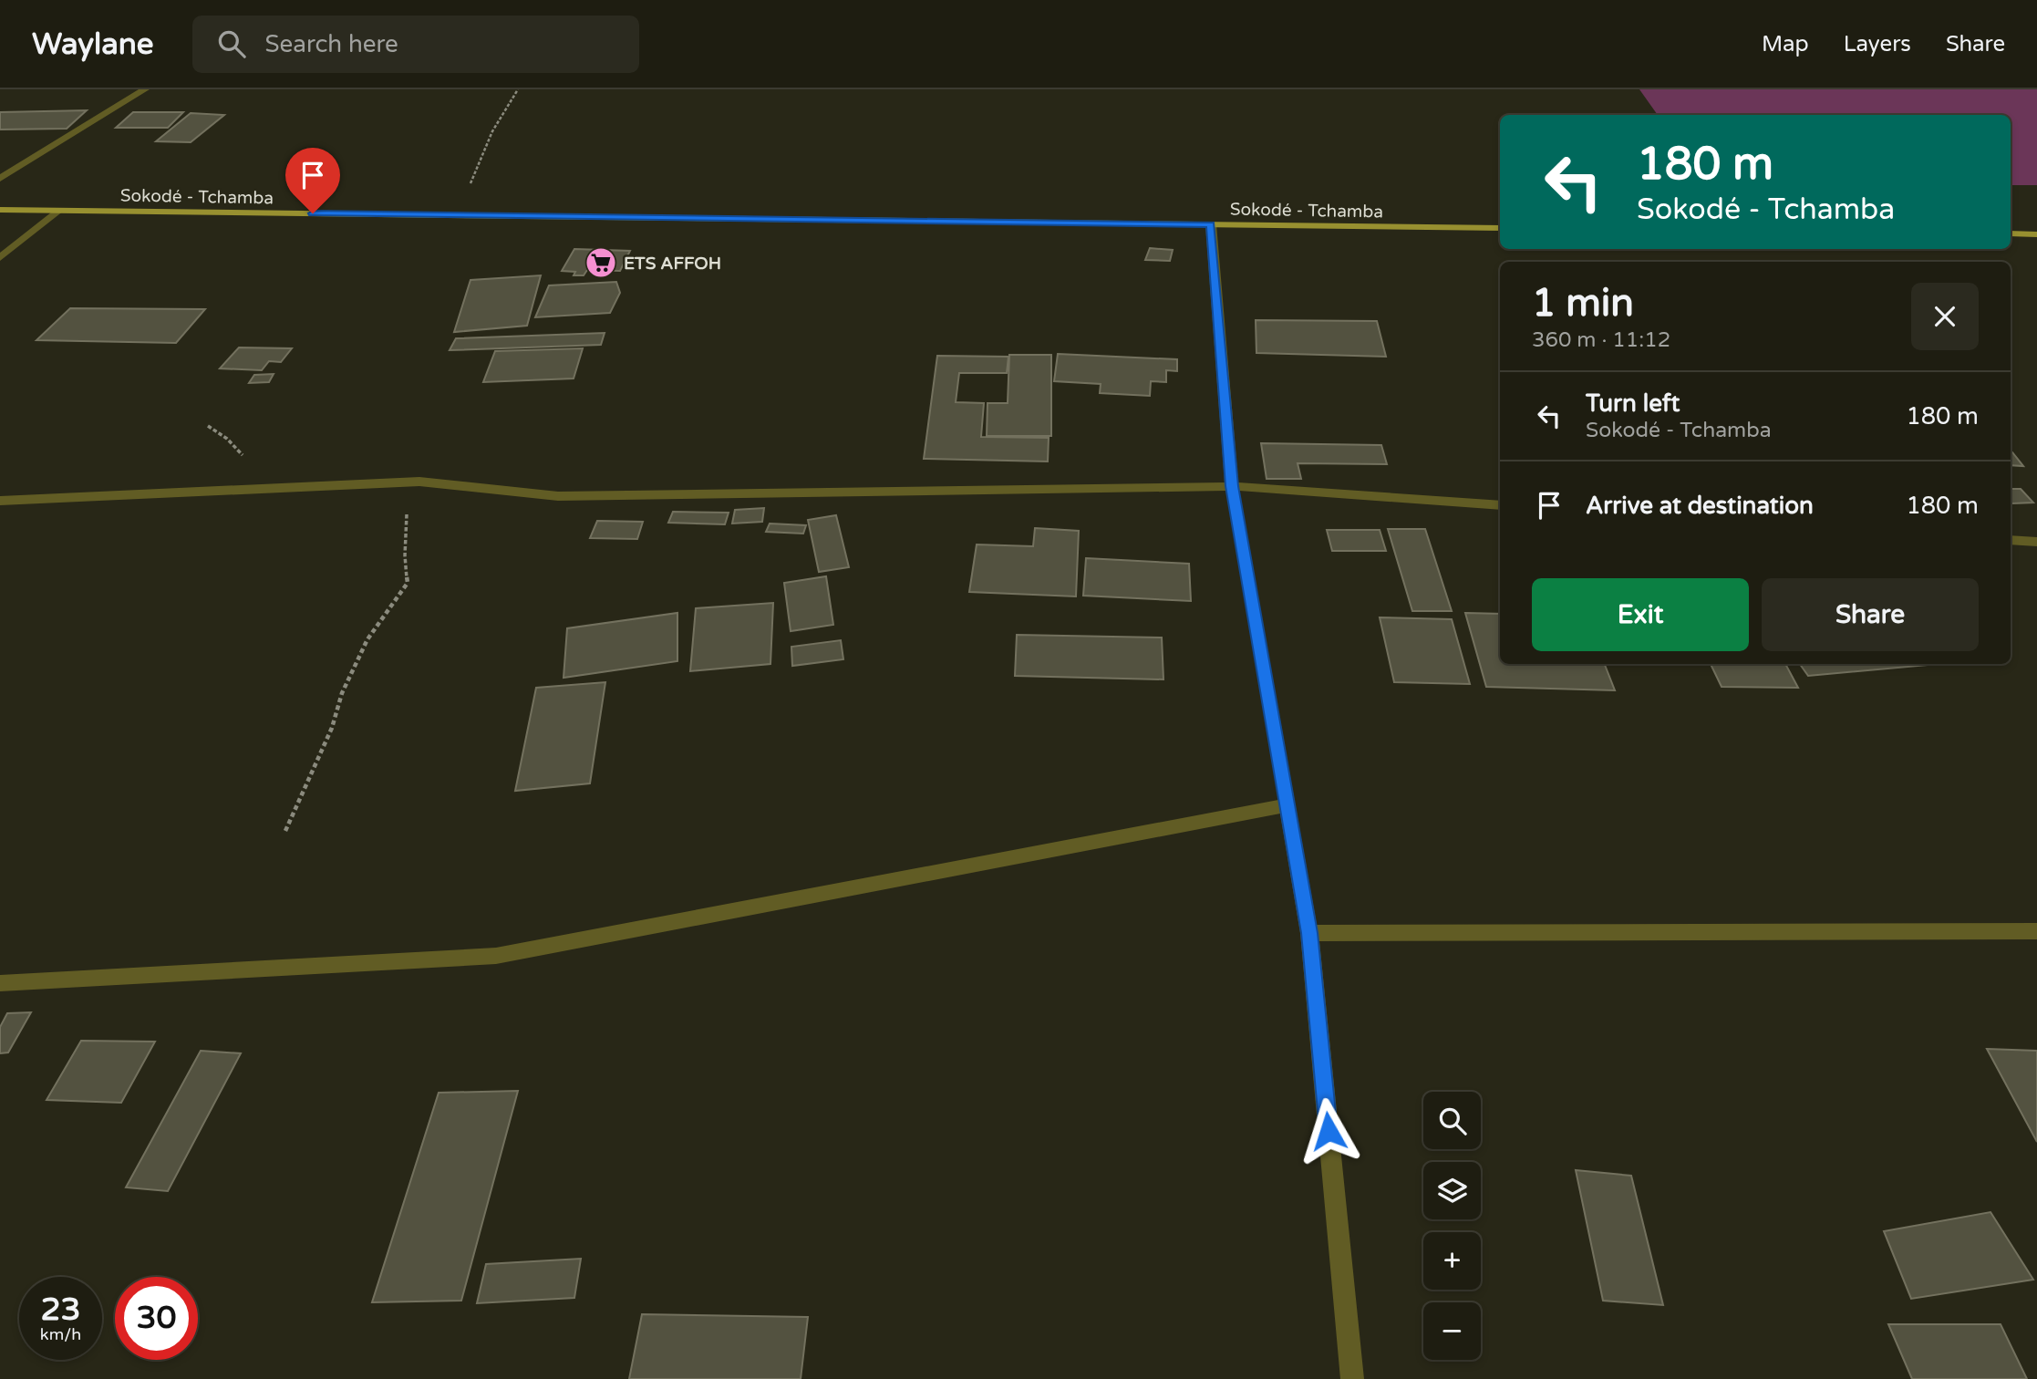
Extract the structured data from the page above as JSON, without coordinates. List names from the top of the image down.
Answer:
{
  "streets": {
    "main road": ["Sokodé - Tchamba"]
  },
  "places": {
    "supermarket": ["ETS AFFOH"]
  },
  "page": {
    "header": "Waylane",
    "search": "Search here",
    "nav": ["Map", "Layers", "Share"],
    "turn": ["180 m", "Sokodé - Tchamba"],
    "heading": ["1 min", "360 m · 11:12"],
    "list": [
      {
        "name": "Turn left",
        "note": "Sokodé - Tchamba",
        "value": "180 m"
      },
      {
        "name": "Arrive at destination",
        "value": "180 m"
      }
    ],
    "buttons": ["Exit", "Share"],
    "map_buttons": ["+", "−"],
    "speed": "23 km/h",
    "limit": "30"
  }
}
